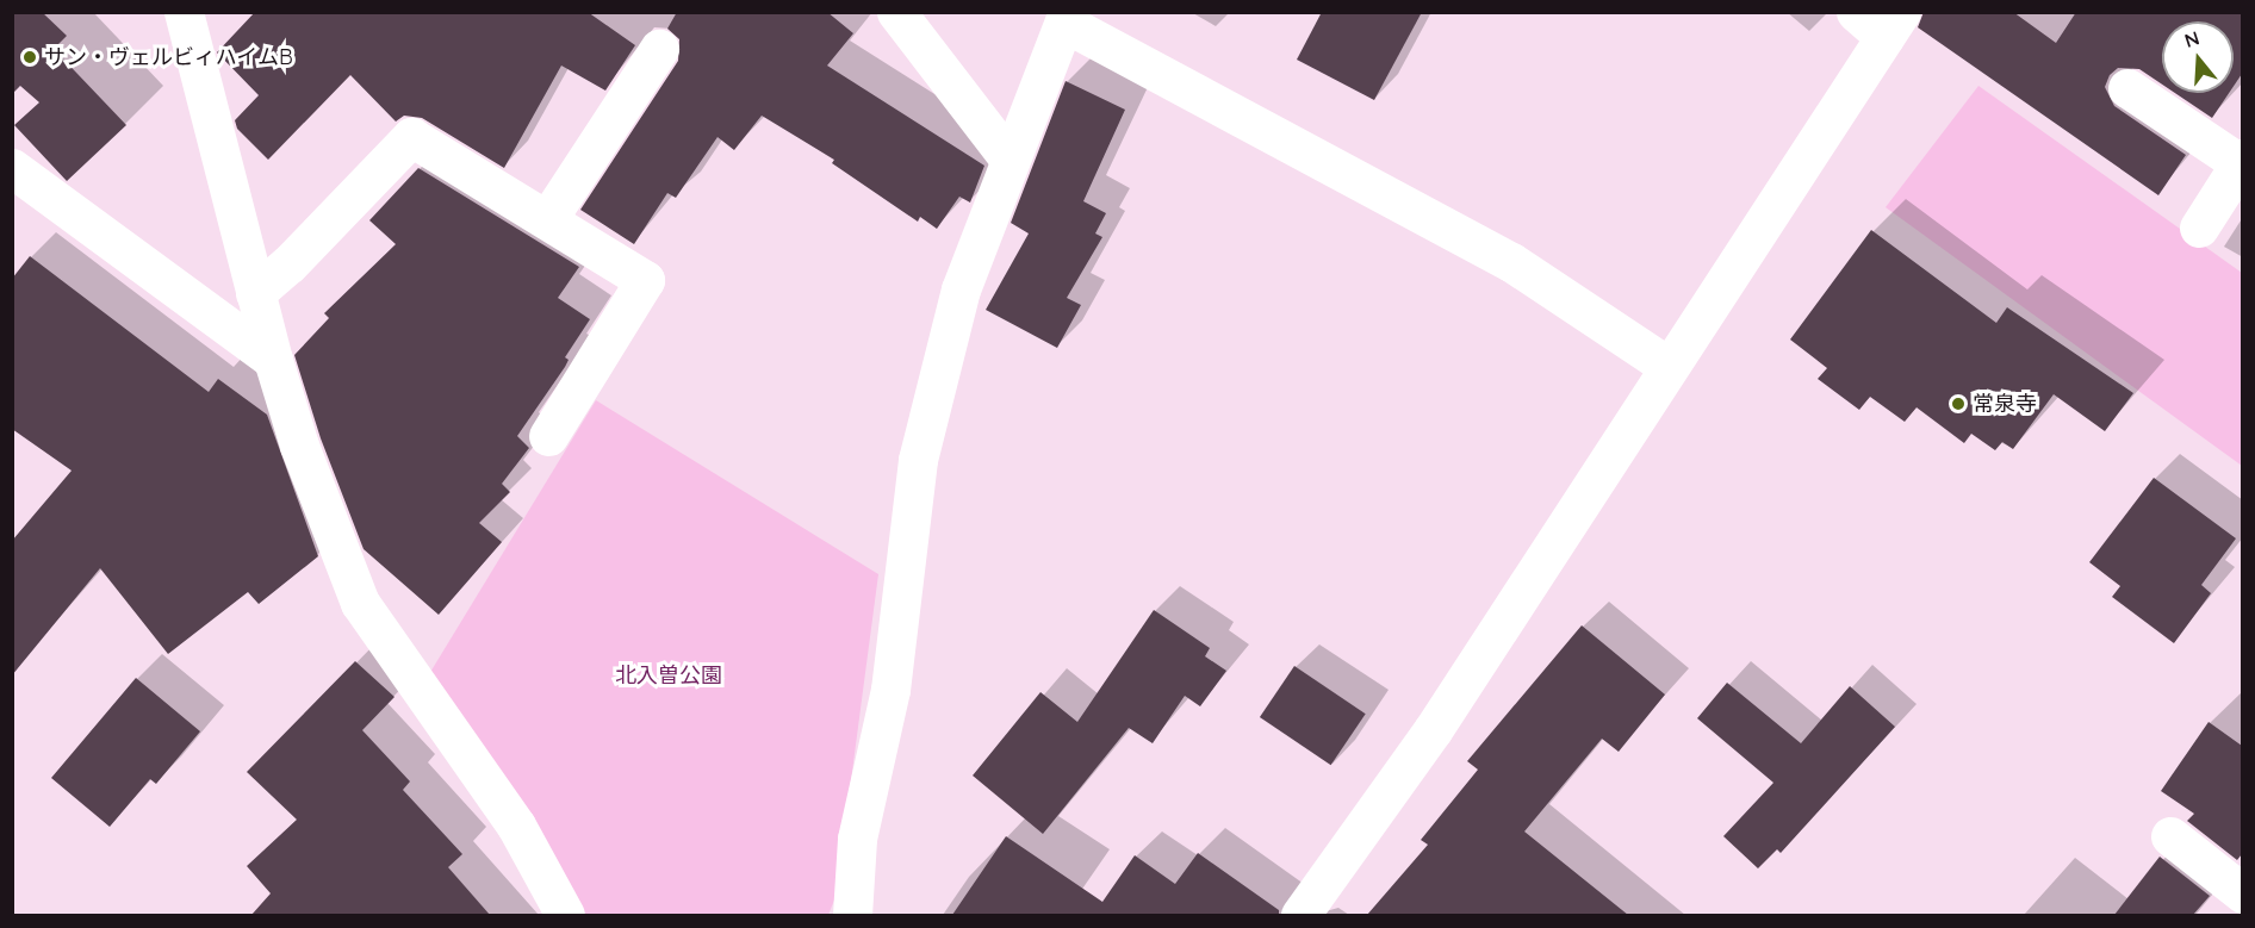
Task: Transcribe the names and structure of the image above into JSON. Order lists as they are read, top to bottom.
{
  "parks": ["北入曽公園"],
  "places": ["サン・ヴェルビィハイムB", "常泉寺"],
  "north": "top"
}
